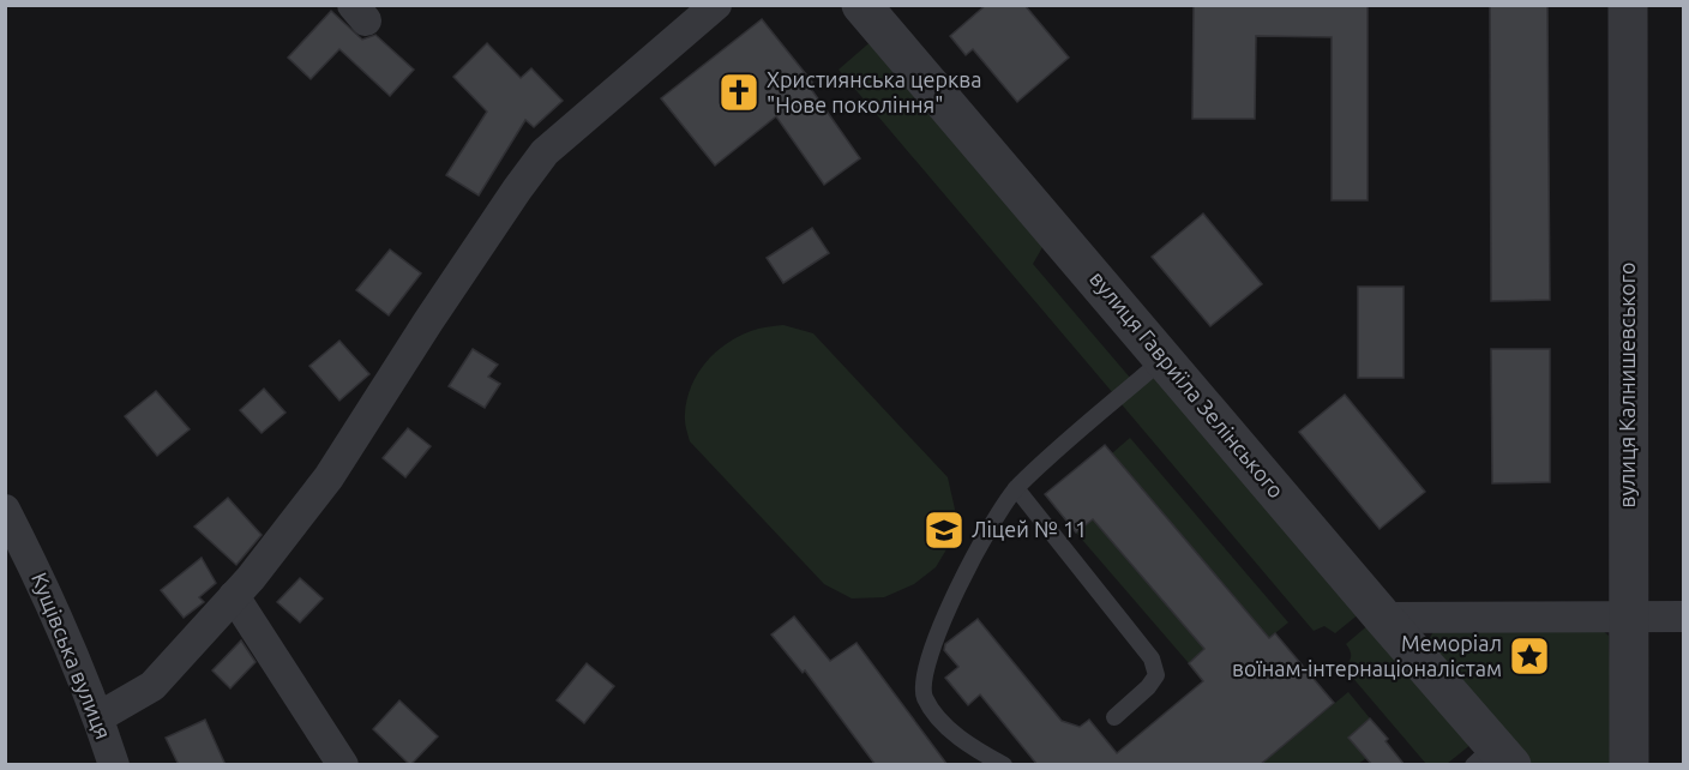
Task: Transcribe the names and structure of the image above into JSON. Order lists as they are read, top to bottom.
{
  "streets": {
    "street": ["вулиця Гавриїла Зелінського", "вулиця Калнишевського", "Кущівська вулиця"]
  },
  "places": {
    "church": ["Християнська церква \"Нове покоління\""],
    "school or university": ["Ліцей № 11"],
    "place": ["Меморіал воїнам-інтернаціоналістам"]
  }
}
